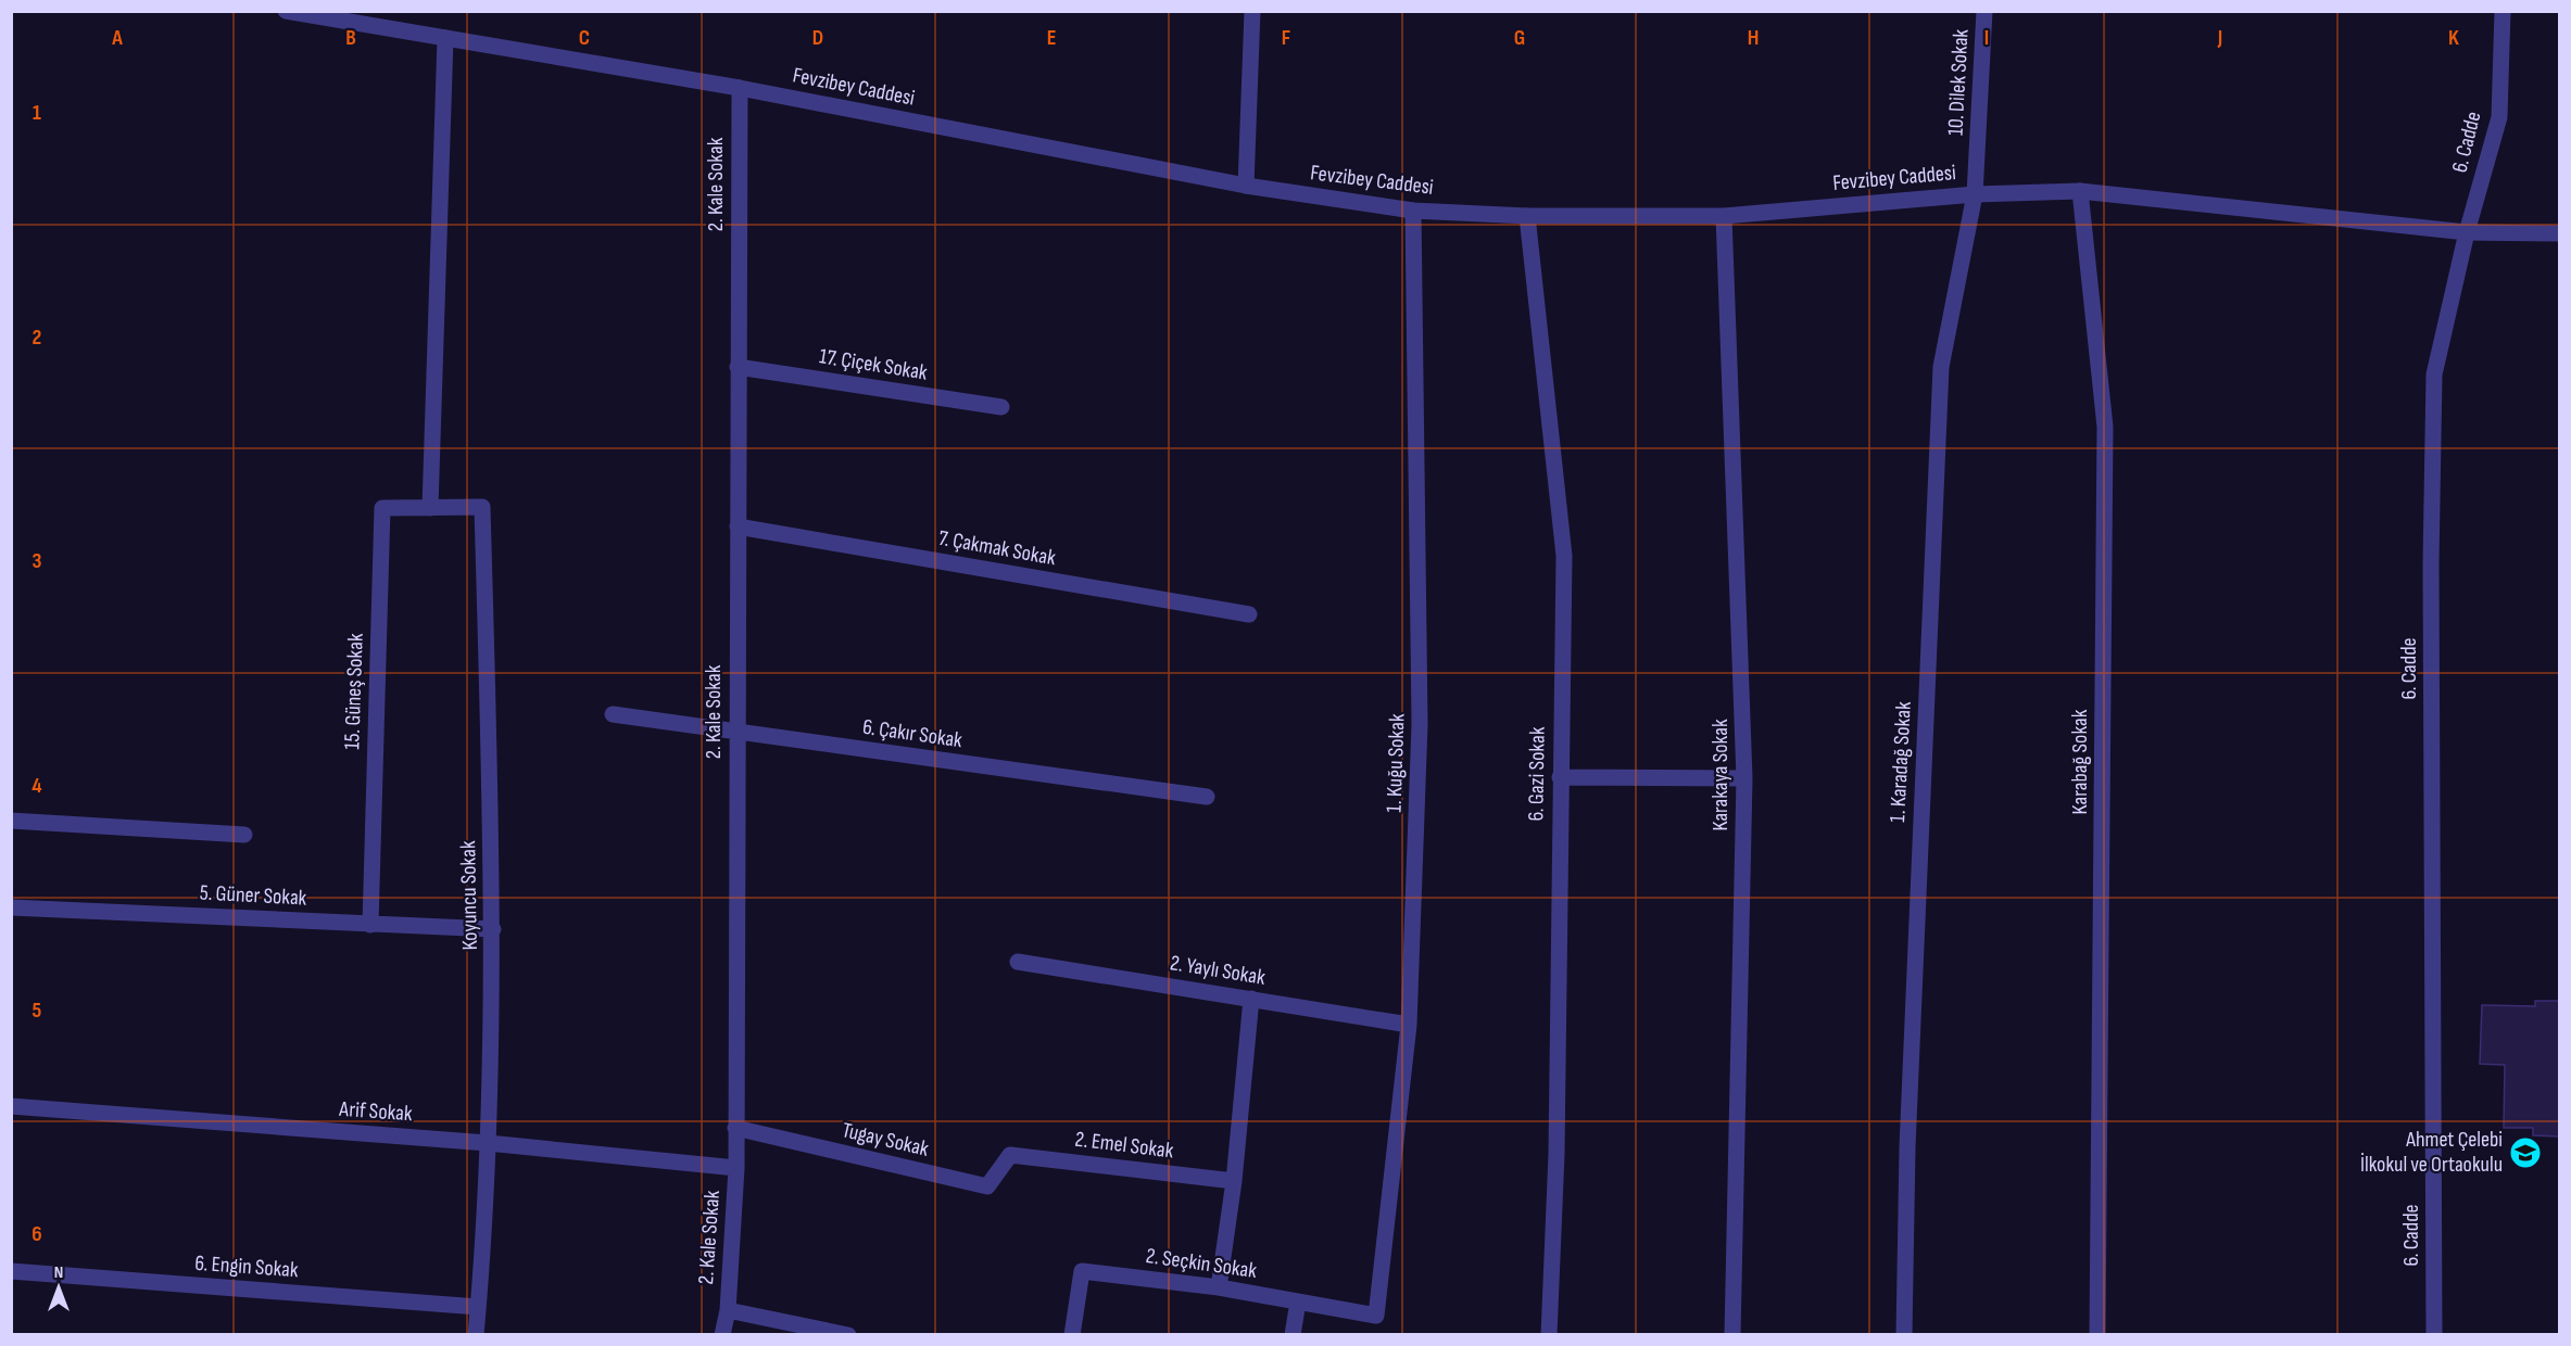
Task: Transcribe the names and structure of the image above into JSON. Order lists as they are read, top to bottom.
{
  "streets": {
    "street": [
      "10. Dilek Sokak",
      "Fevzibey Caddesi",
      "6. Cadde",
      "2. Kale Sokak",
      "17. Çiçek Sokak",
      "7. Çakmak Sokak",
      "15. Güneş Sokak",
      "6. Çakır Sokak",
      "1. Karadağ Sokak",
      "Karabağ Sokak",
      "1. Kuğu Sokak",
      "6. Gazi Sokak",
      "Karakaya Sokak",
      "5. Güner Sokak",
      "Koyuncu Sokak",
      "2. Yaylı Sokak",
      "Arif Sokak",
      "Tugay Sokak",
      "2. Emel Sokak",
      "2. Seçkin Sokak",
      "6. Engin Sokak"
    ]
  },
  "crossings": [
    ["10. Dilek Sokak", "Fevzibey Caddesi"],
    ["10. Dilek Sokak", "1. Karadağ Sokak"],
    ["Fevzibey Caddesi", "6. Cadde"],
    ["Fevzibey Caddesi", "2. Kale Sokak"],
    ["Fevzibey Caddesi", "1. Karadağ Sokak"],
    ["Fevzibey Caddesi", "Karabağ Sokak"],
    ["Fevzibey Caddesi", "1. Kuğu Sokak"],
    ["Fevzibey Caddesi", "6. Gazi Sokak"],
    ["Fevzibey Caddesi", "Karakaya Sokak"],
    ["2. Kale Sokak", "17. Çiçek Sokak"],
    ["2. Kale Sokak", "7. Çakmak Sokak"],
    ["2. Kale Sokak", "6. Çakır Sokak"],
    ["2. Kale Sokak", "Arif Sokak"],
    ["2. Kale Sokak", "Tugay Sokak"],
    ["15. Güneş Sokak", "5. Güner Sokak"],
    ["15. Güneş Sokak", "Koyuncu Sokak"],
    ["1. Kuğu Sokak", "2. Yaylı Sokak"],
    ["1. Kuğu Sokak", "2. Seçkin Sokak"],
    ["5. Güner Sokak", "Koyuncu Sokak"],
    ["Koyuncu Sokak", "Arif Sokak"],
    ["Koyuncu Sokak", "6. Engin Sokak"],
    ["Tugay Sokak", "2. Emel Sokak"]
  ],
  "places": {
    "school or university": ["Ahmet Çelebi İlkokul ve Ortaokulu"]
  },
  "north": "top",
  "grid": {
    "columns": [
      "A",
      "B",
      "C",
      "D",
      "E",
      "F",
      "G",
      "H",
      "I",
      "J",
      "K"
    ],
    "rows": [
      "1",
      "2",
      "3",
      "4",
      "5",
      "6"
    ]
  }
}
